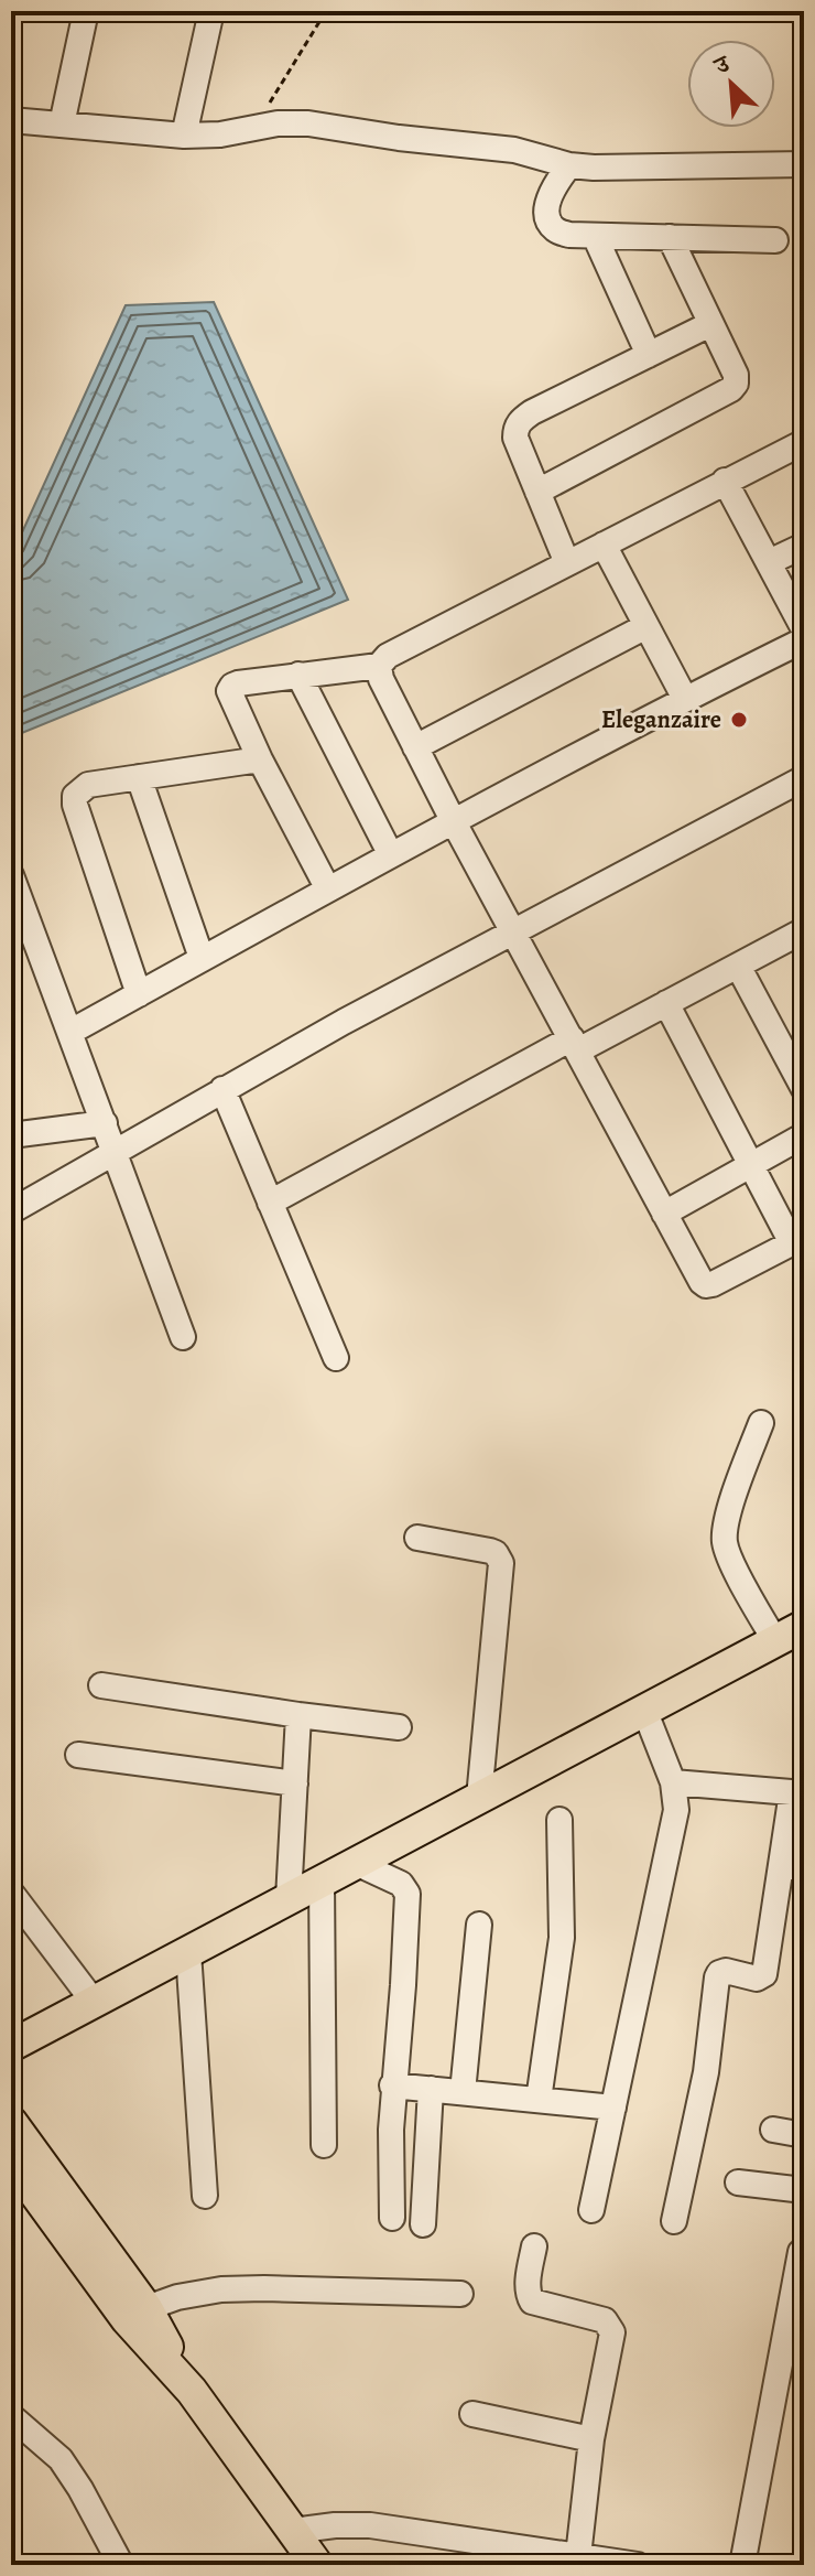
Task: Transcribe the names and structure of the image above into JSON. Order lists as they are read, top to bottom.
{
  "places": ["Eleganzaire"],
  "north": "top left"
}
